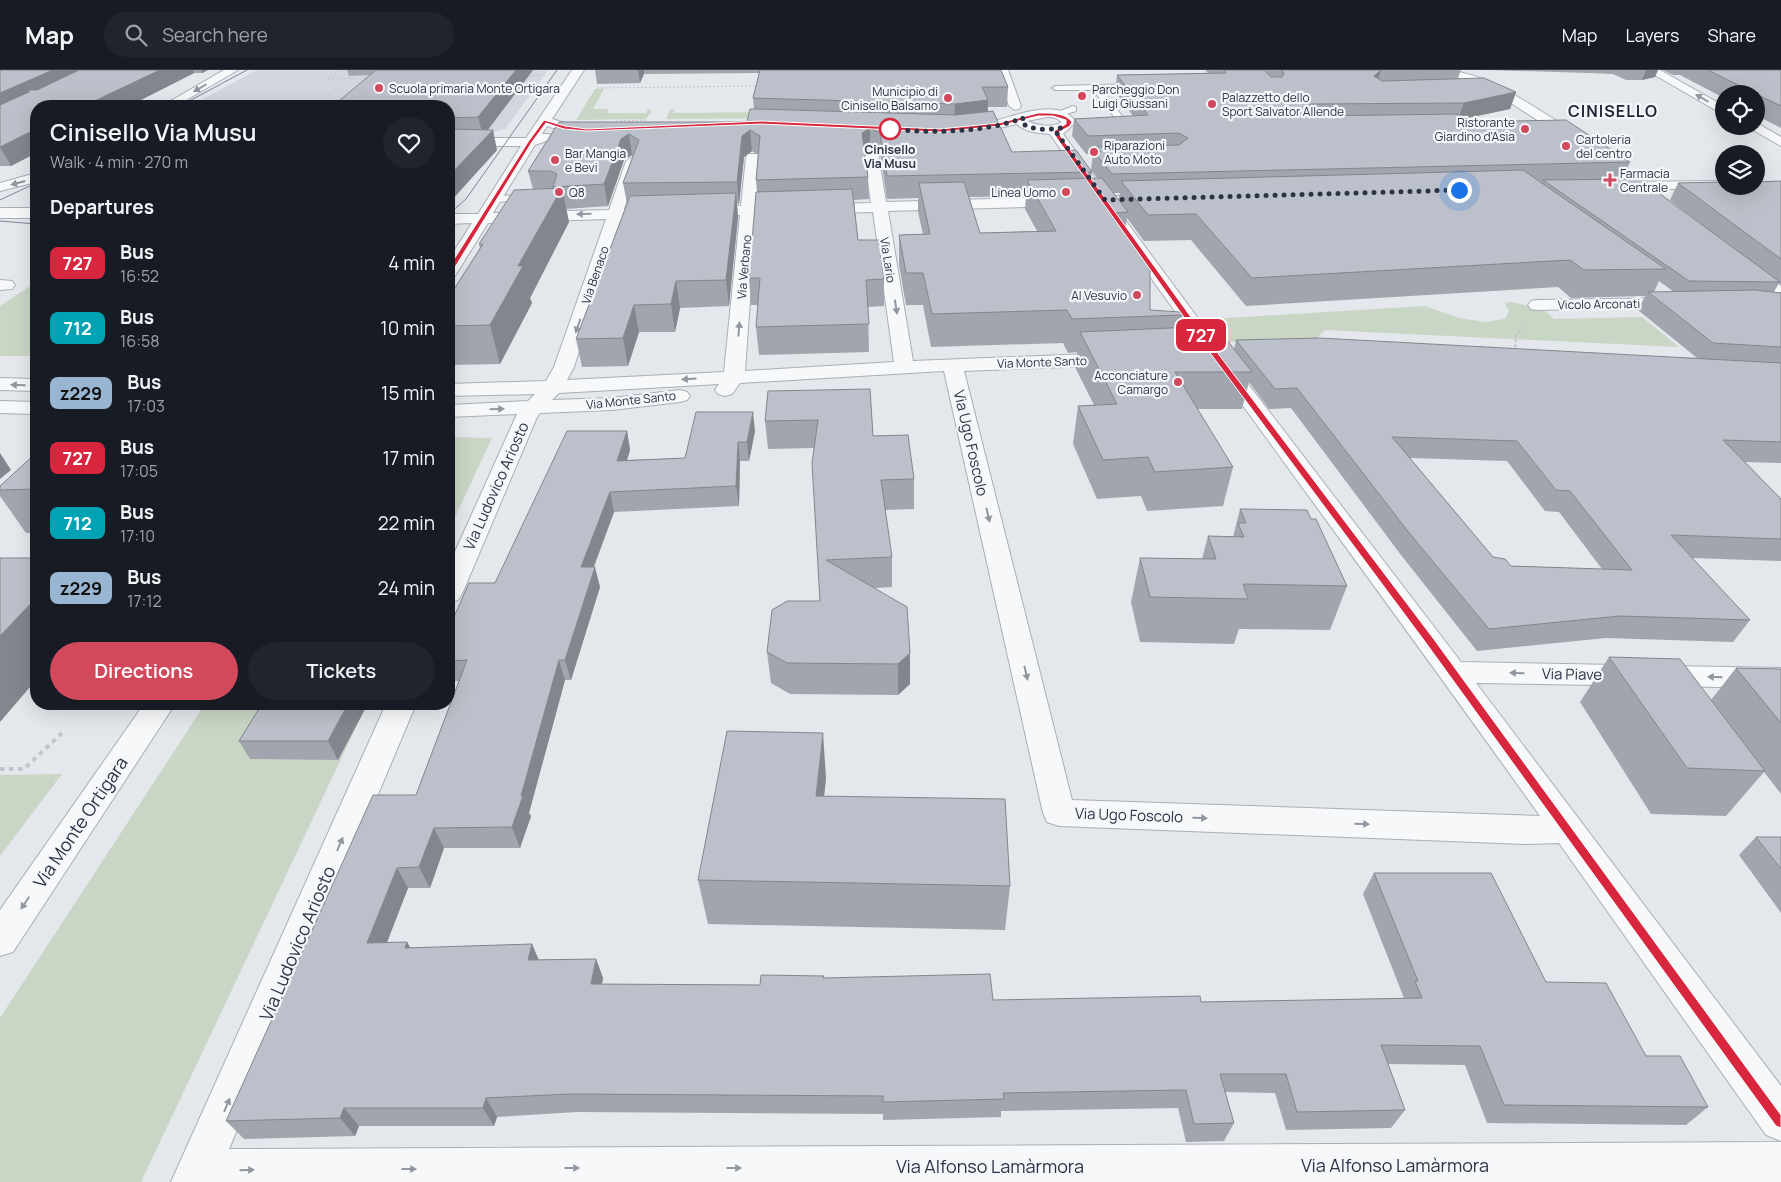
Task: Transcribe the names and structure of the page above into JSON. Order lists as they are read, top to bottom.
{
  "streets": {
    "street": [
      "Via Lario",
      "Via Verbano",
      "Via Benaco",
      "Vicolo Arconati",
      "Via Monte Santo",
      "Via Ugo Foscolo",
      "Via Ludovico Ariosto",
      "Via Piave",
      "Via Monte Ortigara",
      "Via Alfonso Lamàrmora"
    ]
  },
  "crossings": [
    ["Via Lario", "Via Monte Santo"],
    ["Via Verbano", "Via Monte Santo"],
    ["Via Benaco", "Via Monte Santo"],
    ["Via Benaco", "Via Ludovico Ariosto"],
    ["Via Monte Santo", "Via Ugo Foscolo"],
    ["Via Monte Santo", "Via Ludovico Ariosto"],
    ["Via Ludovico Ariosto", "Via Alfonso Lamàrmora"]
  ],
  "one_way": [
    "Via Lario",
    "Via Verbano",
    "Via Ludovico Ariosto",
    "Via Piave",
    "Via Monte Ortigara",
    "Via Alfonso Lamàrmora"
  ],
  "districts": ["CINISELLO"],
  "places": {
    "other": [
      "Scuola primaria Monte Ortigara",
      "Parcheggio Don Luigi Giussani",
      "Municipio di Cinisello Balsamo",
      "Palazzetto dello Sport Salvator Allende",
      "Cinisello Via Musu",
      "Ristorante Giardino d'Asia",
      "Cartoleria del centro",
      "Riparazioni Auto Moto",
      "Bar Mangia e Bevi",
      "Q8",
      "Linea Uomo",
      "Al Vesuvio",
      "Acconciature Camargo"
    ],
    "health": ["Farmacia Centrale"]
  },
  "lines": ["bus line 727"],
  "page": {
    "header": "Map",
    "search": "Search here",
    "nav": ["Map", "Layers", "Share"],
    "on_map": "727",
    "heading": [
      ["Cinisello Via Musu", "Walk · 4 min · 270 m"],
      "Departures"
    ],
    "list": [
      {
        "mark": "727",
        "name": "Bus",
        "note": "16:52",
        "value": "4 min"
      },
      {
        "mark": "712",
        "name": "Bus",
        "note": "16:58",
        "value": "10 min"
      },
      {
        "mark": "z229",
        "name": "Bus",
        "note": "17:03",
        "value": "15 min"
      },
      {
        "mark": "727",
        "name": "Bus",
        "note": "17:05",
        "value": "17 min"
      },
      {
        "mark": "712",
        "name": "Bus",
        "note": "17:10",
        "value": "22 min"
      },
      {
        "mark": "z229",
        "name": "Bus",
        "note": "17:12",
        "value": "24 min"
      }
    ],
    "buttons": ["Directions", "Tickets"]
  }
}
